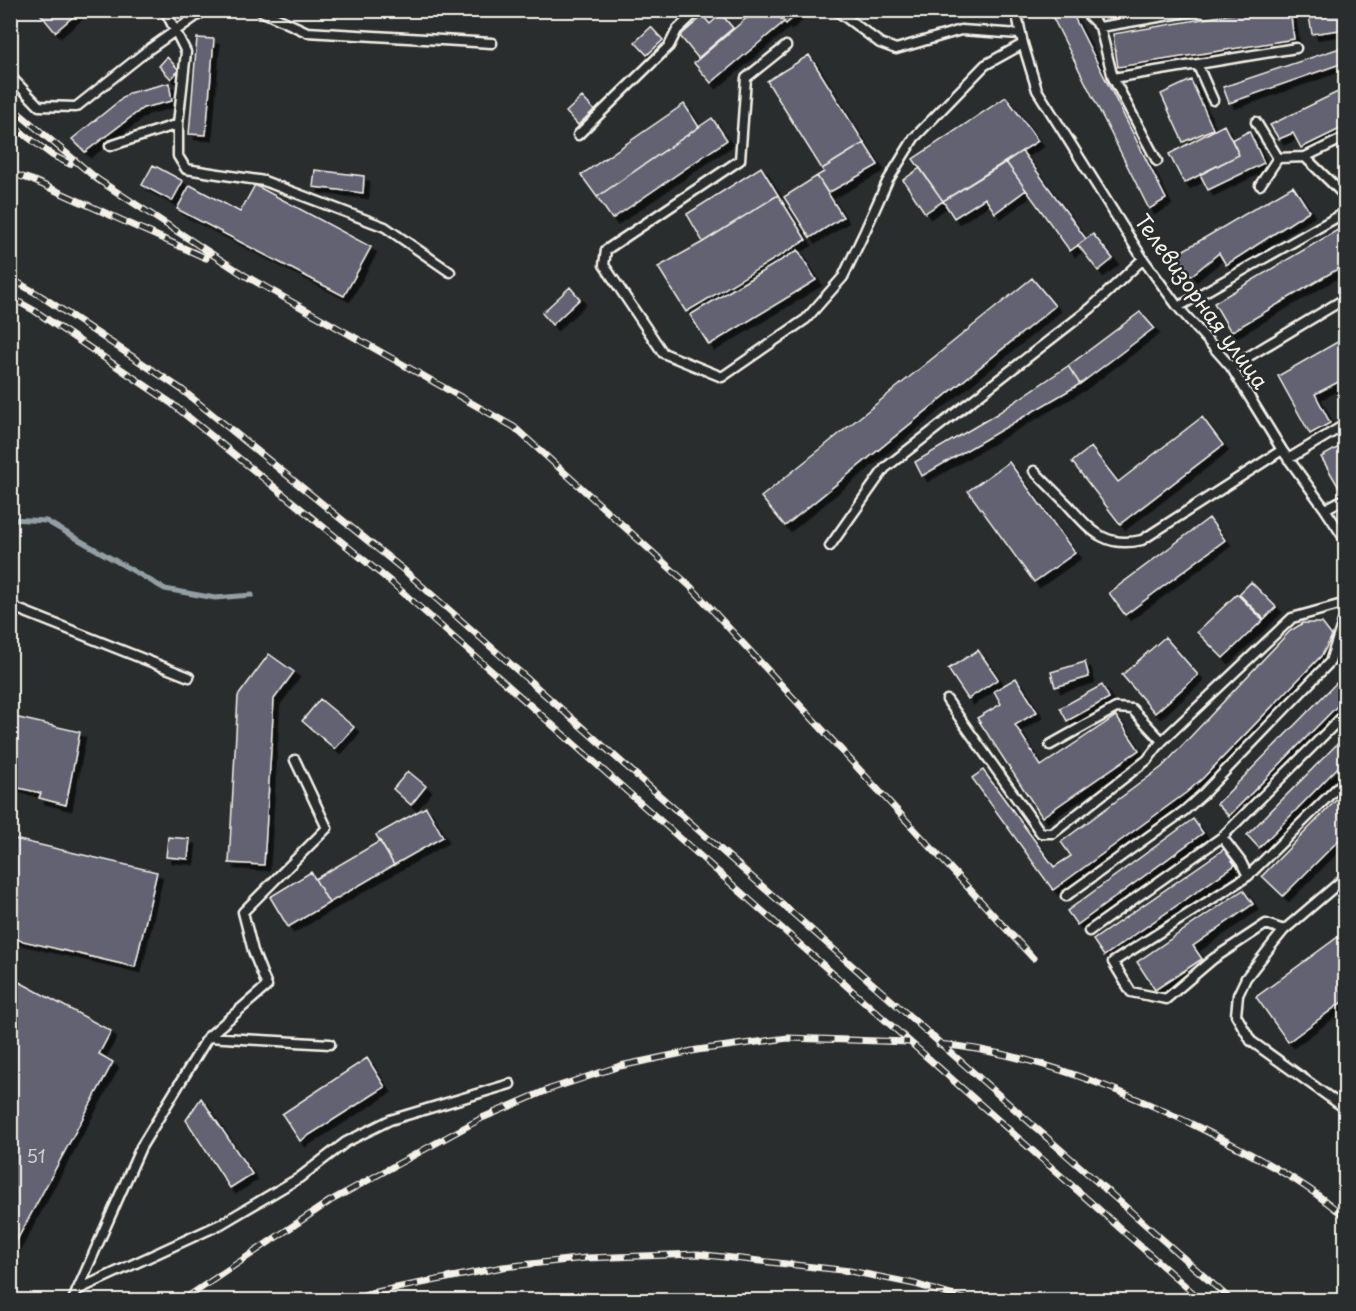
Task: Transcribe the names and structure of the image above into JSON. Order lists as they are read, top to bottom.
{
  "streets": {
    "lane": ["Телевизорная улица"]
  },
  "house_numbers": ["51"]
}
